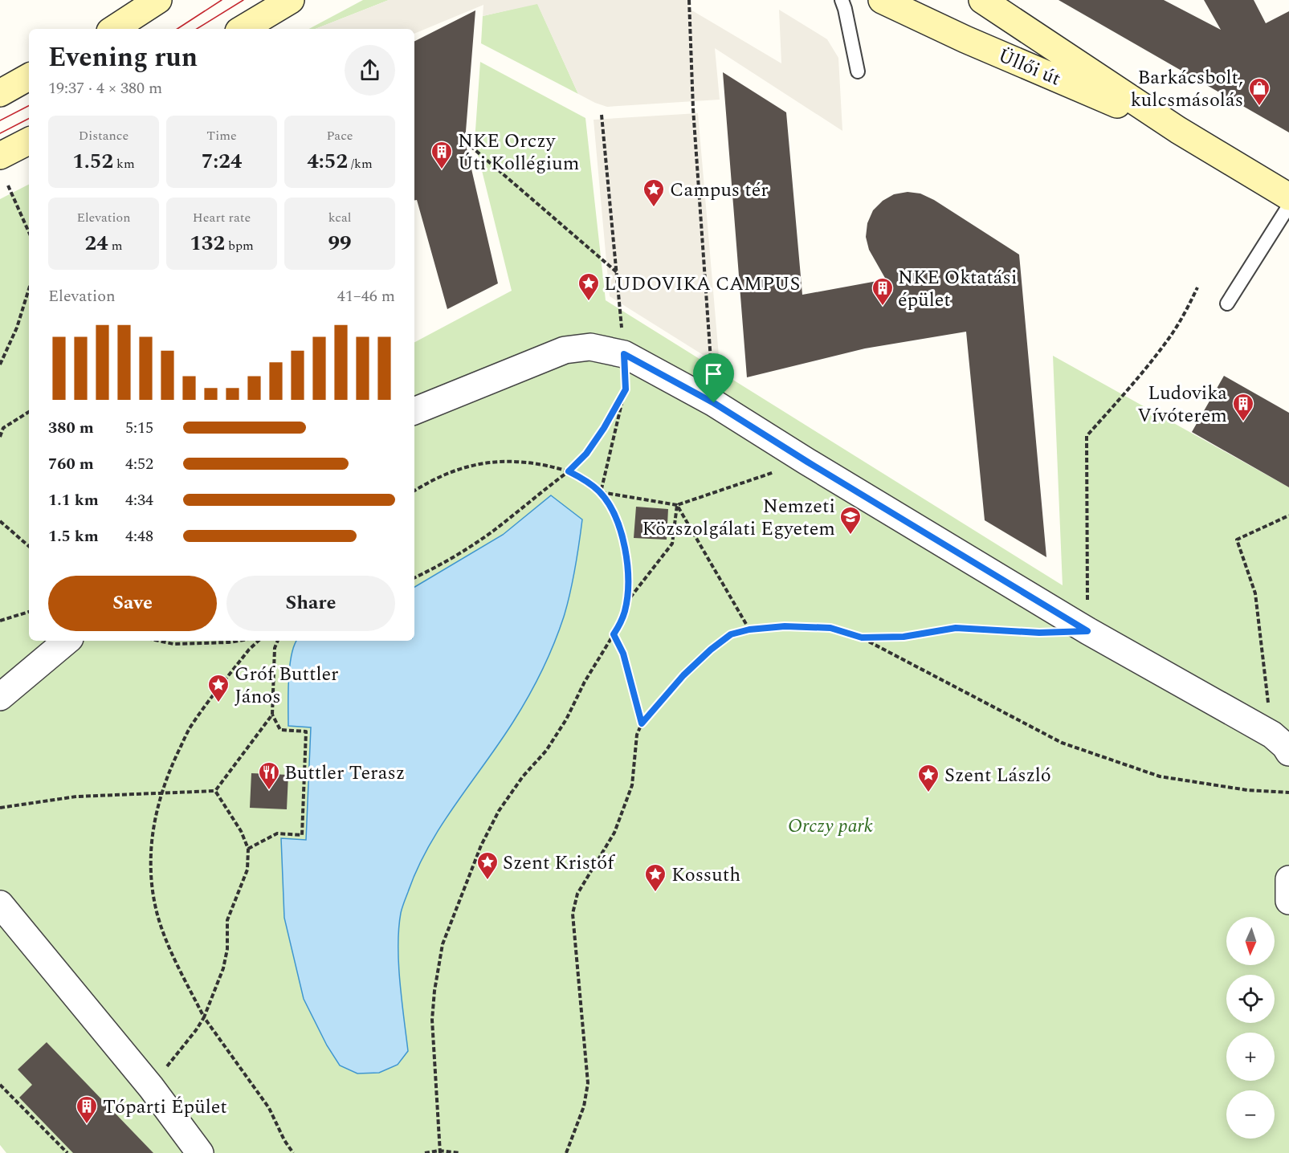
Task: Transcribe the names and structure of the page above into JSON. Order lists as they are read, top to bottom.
{
  "streets": {
    "main road": ["Üllői út"]
  },
  "parks": ["Orczy park"],
  "places": {
    "shop": ["Barkácsbolt, kulcsmásolás"],
    "building": [
      "NKE Orczy Úti Kollégium",
      "NKE Oktatási épület",
      "Ludovika Vívóterem",
      "Tóparti Épület"
    ],
    "place": [
      "Campus tér",
      "LUDOVIKA CAMPUS",
      "Gróf Buttler János",
      "Szent László",
      "Szent Kristóf",
      "Kossuth"
    ],
    "school or university": ["Nemzeti Közszolgálati Egyetem"],
    "restaurant": ["Buttler Terasz"]
  },
  "north": "bottom",
  "page": {
    "heading": ["Evening run", "19:37 · 4 × 380 m"],
    "stats": [
      ["Distance", "1.52 km"],
      ["Time", "7:24"],
      ["Pace", "4:52 /km"],
      ["Elevation", "24 m"],
      ["Heart rate", "132 bpm"],
      ["kcal", "99"]
    ],
    "chart": ["Elevation", "41–46 m"],
    "list": [
      {
        "name": "380 m",
        "note": "5:15"
      },
      {
        "name": "760 m",
        "note": "4:52"
      },
      {
        "name": "1.1 km",
        "note": "4:34"
      },
      {
        "name": "1.5 km",
        "note": "4:48"
      }
    ],
    "buttons": ["Save", "Share"],
    "map_buttons": ["+", "−"]
  }
}
